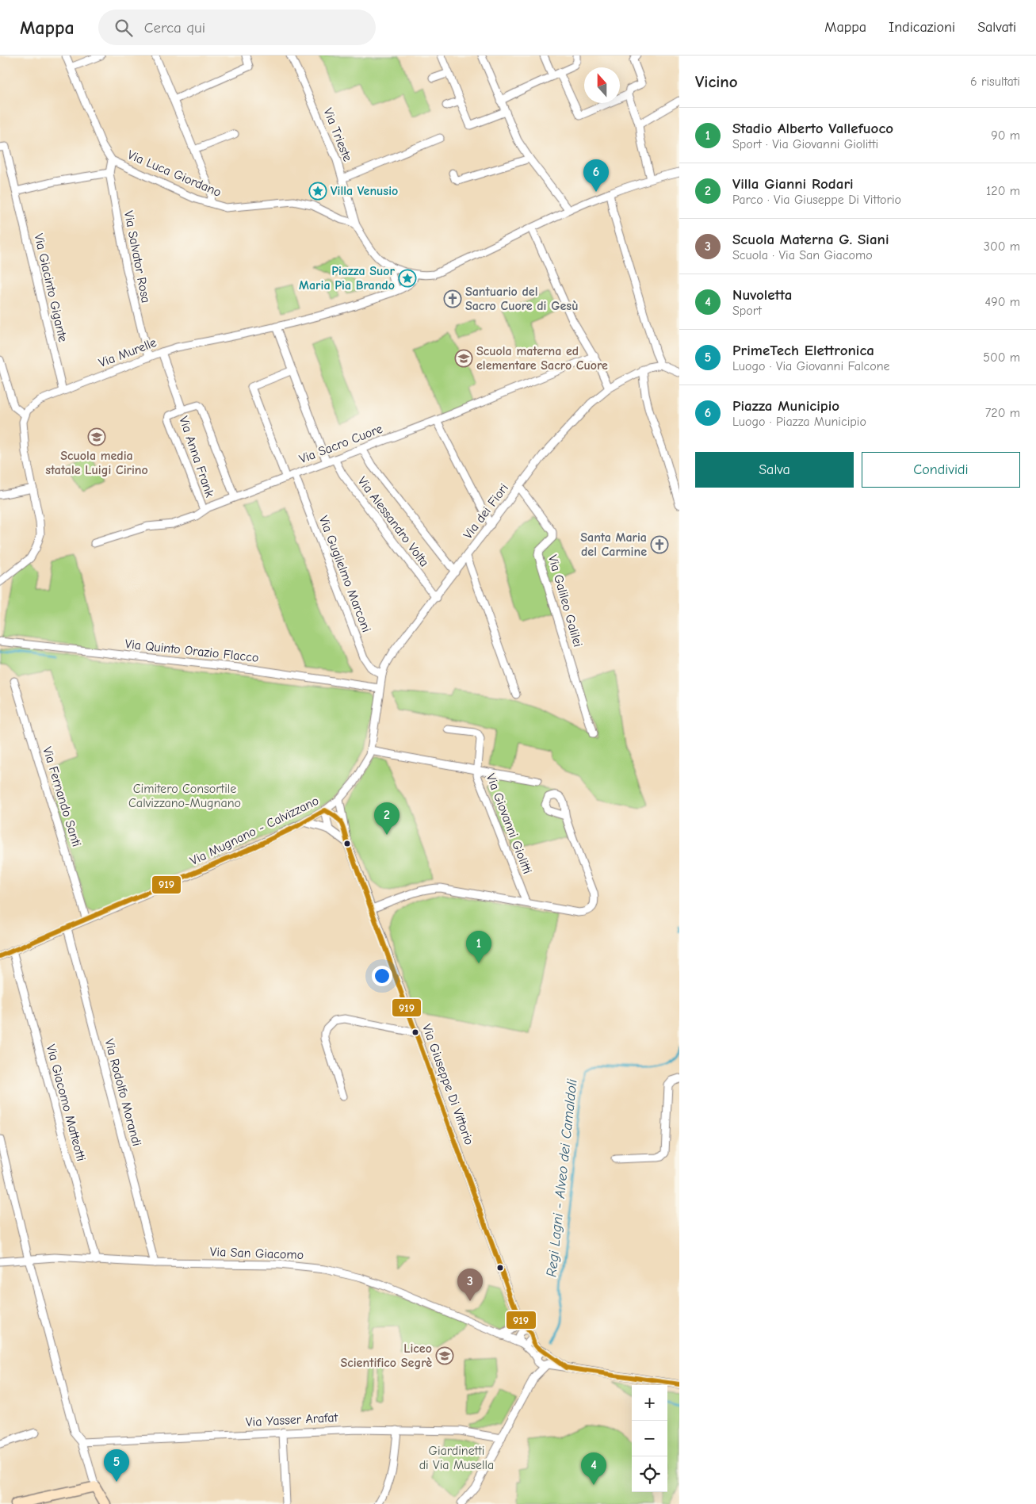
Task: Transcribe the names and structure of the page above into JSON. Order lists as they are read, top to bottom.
{
  "streets": {
    "street": [
      "Via Trieste",
      "Via Luca Giordano",
      "Via Salvator Rosa",
      "Via Giacinto Gigante",
      "Via Murelle",
      "Via Sacro Cuore",
      "Via Anna Frank",
      "Via dei Fiori",
      "Via Alessandro Volta",
      "Via Guglielmo Marconi",
      "Via Galileo Galilei",
      "Via Quinto Orazio Flacco",
      "Via Fernando Santi",
      "Via Giovanni Giolitti",
      "Via Mugnano - Calvizzano",
      "Via Giuseppe Di Vittorio",
      "Via Rodolfo Morandi",
      "Via Giacomo Matteotti",
      "Via San Giacomo",
      "Via Yasser Arafat"
    ]
  },
  "crossings": [
    ["Via Trieste", "Via Luca Giordano"],
    ["Via Luca Giordano", "Via Salvator Rosa"],
    ["Via Salvator Rosa", "Via Murelle"],
    ["Via Giacinto Gigante", "Via Murelle"],
    ["Via Murelle", "Via Anna Frank"],
    ["Via Sacro Cuore", "Via Anna Frank"],
    ["Via Sacro Cuore", "Via Alessandro Volta"],
    ["Via Sacro Cuore", "Via Guglielmo Marconi"],
    ["Via dei Fiori", "Via Alessandro Volta"],
    ["Via dei Fiori", "Via Guglielmo Marconi"],
    ["Via dei Fiori", "Via Galileo Galilei"],
    ["Via dei Fiori", "Via Quinto Orazio Flacco"],
    ["Via dei Fiori", "Via Mugnano - Calvizzano"],
    ["Via Quinto Orazio Flacco", "Via Mugnano - Calvizzano"],
    ["Via Fernando Santi", "Via Mugnano - Calvizzano"],
    ["Via Mugnano - Calvizzano", "Via Giuseppe Di Vittorio"],
    ["Via Mugnano - Calvizzano", "Via Rodolfo Morandi"],
    ["Via Mugnano - Calvizzano", "Via Giacomo Matteotti"],
    ["Via Giuseppe Di Vittorio", "Via San Giacomo"],
    ["Via Rodolfo Morandi", "Via San Giacomo"],
    ["Via Giacomo Matteotti", "Via San Giacomo"]
  ],
  "water": ["Regi Lagni - Alveo dei Camaldoli"],
  "parks": ["Cimitero Consortile Calvizzano-Mugnano", "Giardinetti di Via Musella"],
  "places": {
    "place": ["Villa Venusio", "Piazza Suor Maria Pia Brando"],
    "church": ["Santuario del Sacro Cuore di Gesù", "Santa Maria del Carmine"],
    "school or university": ["Scuola materna ed elementare Sacro Cuore", "Scuola media statale Luigi Cirino", "Liceo Scientifico Segrè"]
  },
  "lines": ["transit line 919"],
  "north": "top",
  "page": {
    "header": "Mappa",
    "search": "Cerca qui",
    "nav": ["Mappa", "Indicazioni", "Salvati"],
    "heading": ["Vicino", "6 risultati"],
    "list": [
      {
        "mark": "1",
        "name": "Stadio Alberto Vallefuoco",
        "note": "Sport · Via Giovanni Giolitti",
        "value": "90 m"
      },
      {
        "mark": "2",
        "name": "Villa Gianni Rodari",
        "note": "Parco · Via Giuseppe Di Vittorio",
        "value": "120 m"
      },
      {
        "mark": "3",
        "name": "Scuola Materna G. Siani",
        "note": "Scuola · Via San Giacomo",
        "value": "300 m"
      },
      {
        "mark": "4",
        "name": "Nuvoletta",
        "note": "Sport",
        "value": "490 m"
      },
      {
        "mark": "5",
        "name": "PrimeTech Elettronica",
        "note": "Luogo · Via Giovanni Falcone",
        "value": "500 m"
      },
      {
        "mark": "6",
        "name": "Piazza Municipio",
        "note": "Luogo · Piazza Municipio",
        "value": "720 m"
      }
    ],
    "pins": [
      "6",
      "2",
      "1",
      "3",
      "5",
      "4"
    ],
    "buttons": ["Salva", "Condividi"],
    "map_buttons": ["+", "−"]
  }
}
